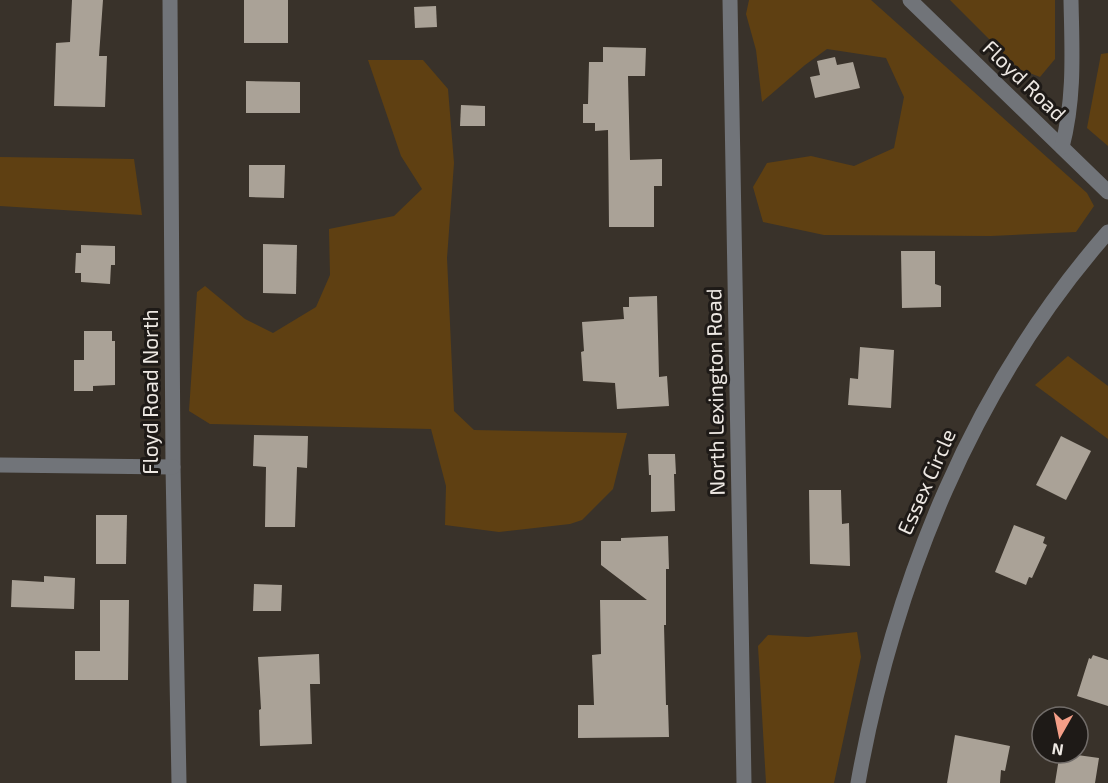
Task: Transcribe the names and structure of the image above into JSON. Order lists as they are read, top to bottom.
{
  "streets": {
    "street": [
      "Floyd Road",
      "Floyd Road North",
      "North Lexington Road",
      "Essex Circle"
    ]
  },
  "north": "bottom"
}
